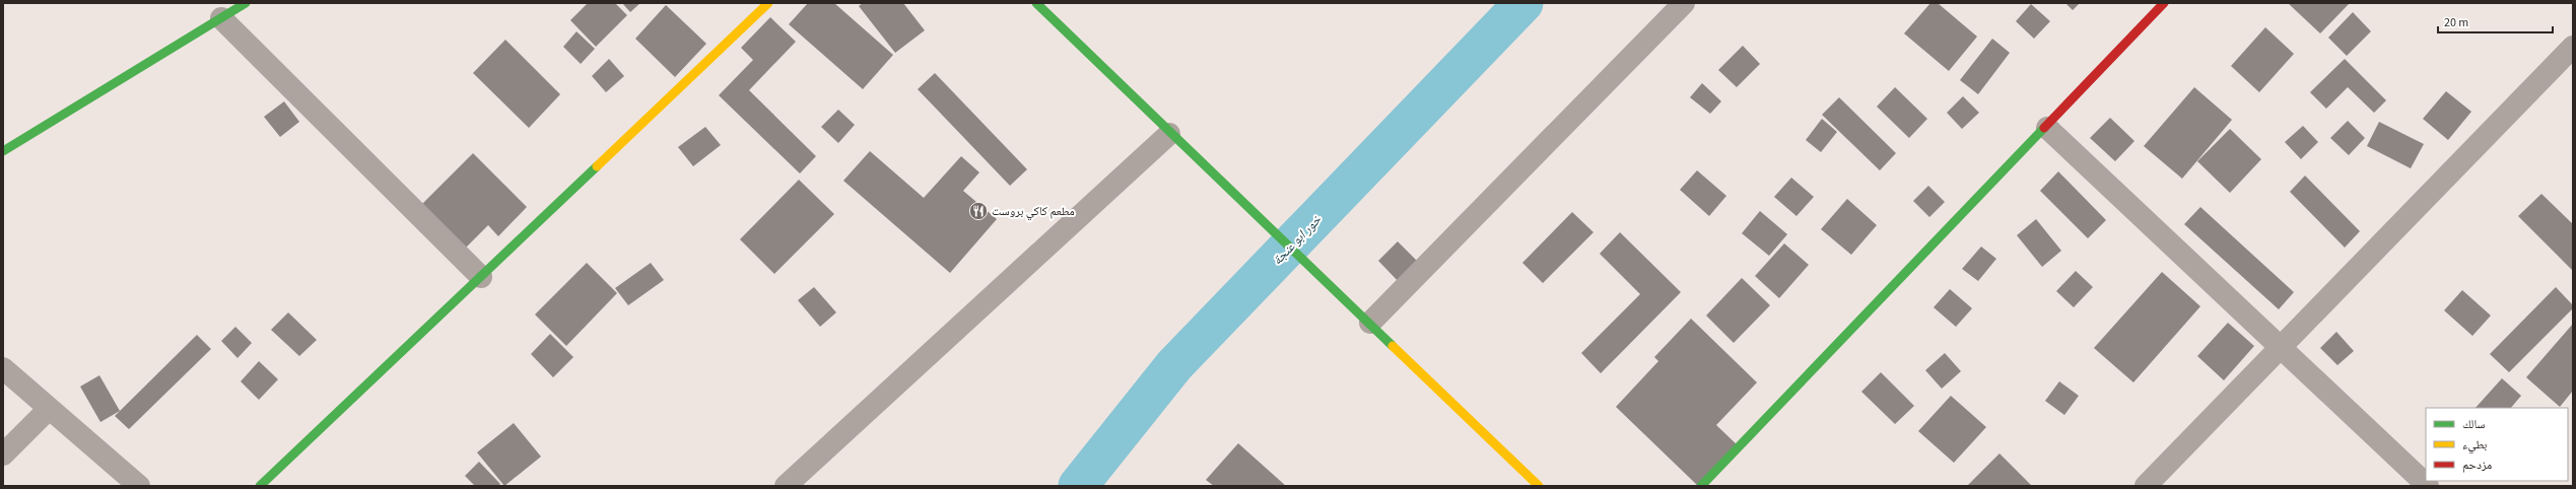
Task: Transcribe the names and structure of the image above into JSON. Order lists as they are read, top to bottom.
{
  "water": ["خور ابو عنجة"],
  "places": {
    "restaurant": ["مطعم كاكي بروست"]
  },
  "legend": ["سالك", "بطيء", "مزدحم"],
  "scale_bar": "20 m"
}
